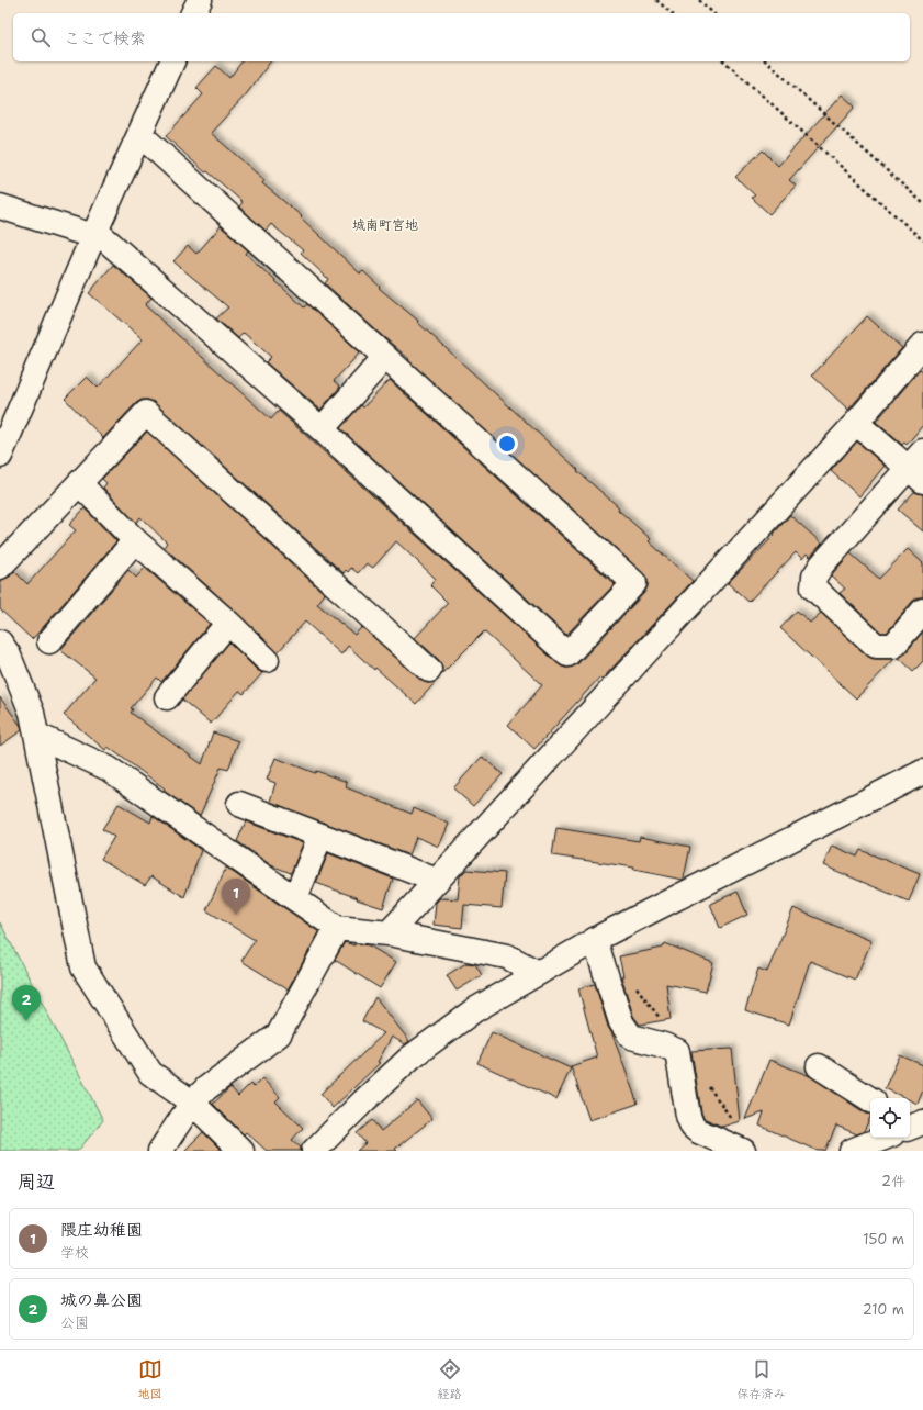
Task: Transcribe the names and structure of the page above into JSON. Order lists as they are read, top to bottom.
{
  "districts": ["城南町宮地"],
  "page": {
    "search": "ここで検索",
    "pins": ["1", "2"],
    "heading": ["周辺", "2件"],
    "list": [
      {
        "mark": "1",
        "name": "隈庄幼稚園",
        "note": "学校",
        "value": "150 m"
      },
      {
        "mark": "2",
        "name": "城の鼻公園",
        "note": "公園",
        "value": "210 m"
      }
    ],
    "nav": ["地図", "経路", "保存済み"]
  }
}
